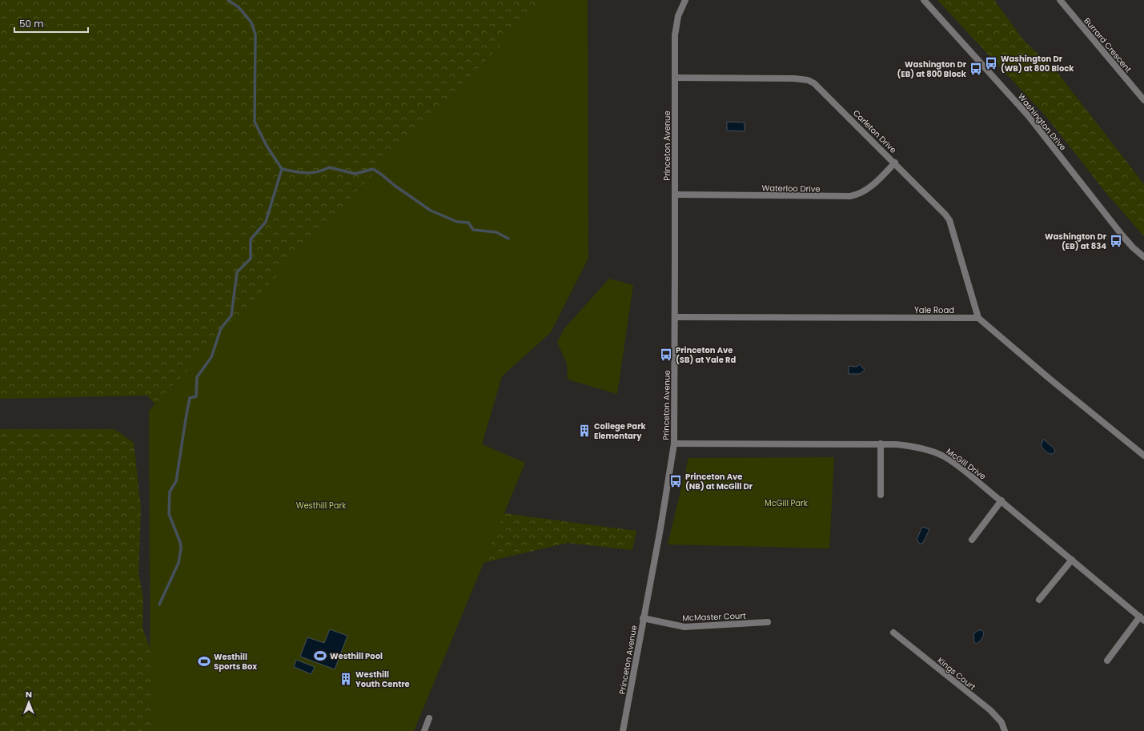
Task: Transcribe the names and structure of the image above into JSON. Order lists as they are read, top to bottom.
{
  "streets": {
    "street": [
      "Burrard Crescent",
      "Washington Drive",
      "Carleton Drive",
      "Princeton Avenue",
      "Waterloo Drive",
      "Yale Road",
      "McGill Drive",
      "McMaster Court",
      "Kings Court"
    ]
  },
  "crossings": [
    ["Carleton Drive", "Princeton Avenue"],
    ["Carleton Drive", "Waterloo Drive"],
    ["Carleton Drive", "Yale Road"],
    ["Princeton Avenue", "Waterloo Drive"],
    ["Princeton Avenue", "Yale Road"],
    ["Princeton Avenue", "McGill Drive"],
    ["Princeton Avenue", "McMaster Court"]
  ],
  "parks": ["McGill Park", "Westhill Park"],
  "places": {
    "bus stop": [
      "Washington Dr (WB) at 800 Block",
      "Washington Dr (EB) at 800 Block",
      "Washington Dr (EB) at 834",
      "Princeton Ave (SB) at Yale Rd",
      "Princeton Ave (NB) at McGill Dr"
    ],
    "building": ["College Park Elementary", "Westhill Youth Centre"],
    "sports": ["Westhill Pool", "Westhill Sports Box"]
  },
  "scale_bar": "50 m",
  "north": "top"
}
